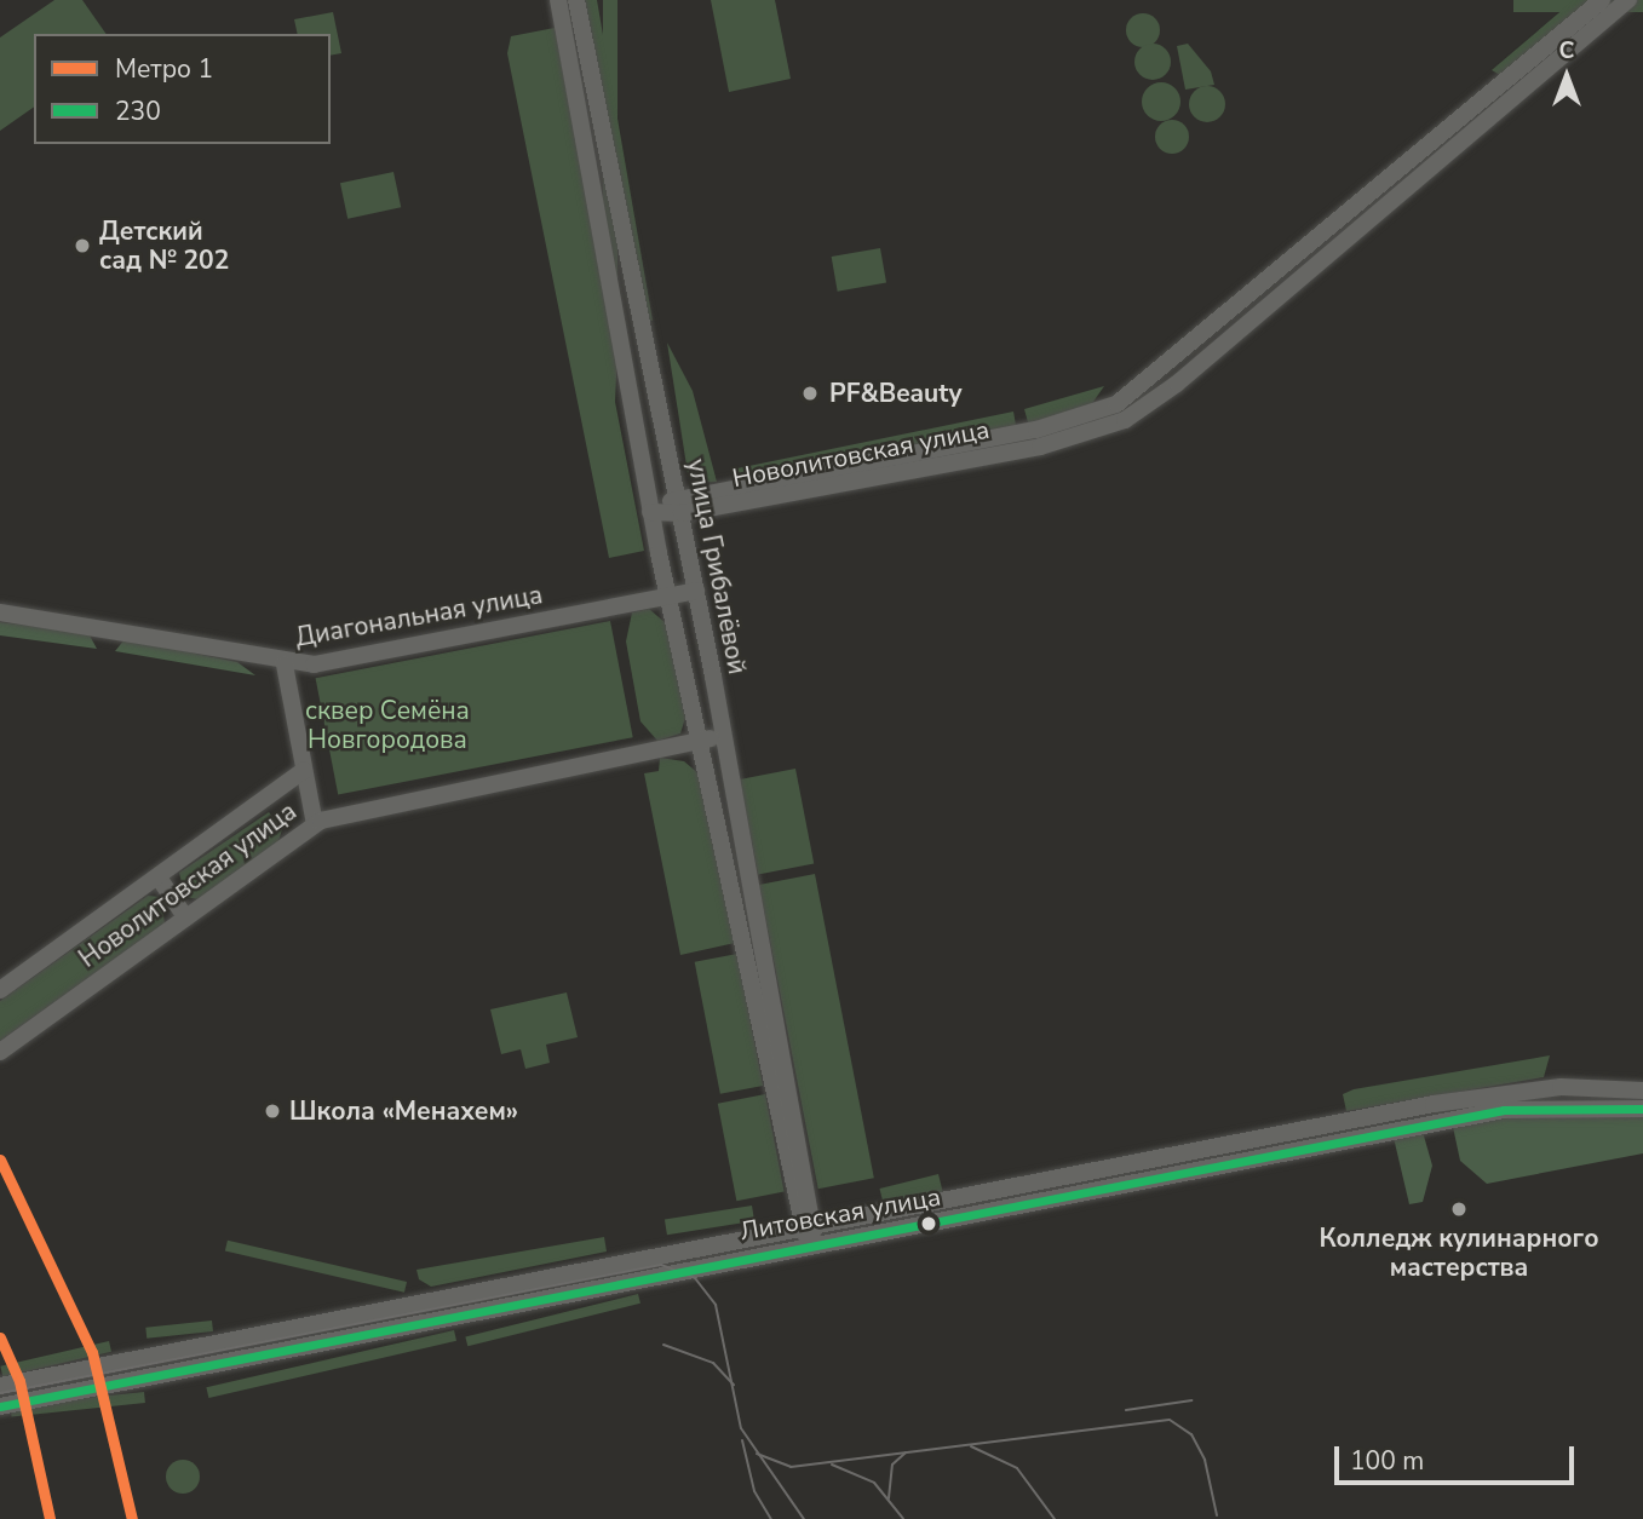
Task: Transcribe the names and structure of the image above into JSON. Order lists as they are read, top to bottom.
{
  "streets": {
    "street": [
      "Новолитовская улица",
      "улица Грибалёвой",
      "Диагональная улица",
      "Литовская улица"
    ]
  },
  "crossings": [
    ["Новолитовская улица", "улица Грибалёвой"],
    ["улица Грибалёвой", "Диагональная улица"],
    ["улица Грибалёвой", "Литовская улица"]
  ],
  "parks": ["сквер Семёна Новгородова"],
  "places": [
    "Детский сад № 202",
    "PF&Beauty",
    "Школа «Менахем»",
    "Колледж кулинарного мастерства"
  ],
  "lines": ["transit line 230", "metro line 1"],
  "legend": ["Метро 1", "230"],
  "scale_bar": "100 m",
  "north": "top"
}
